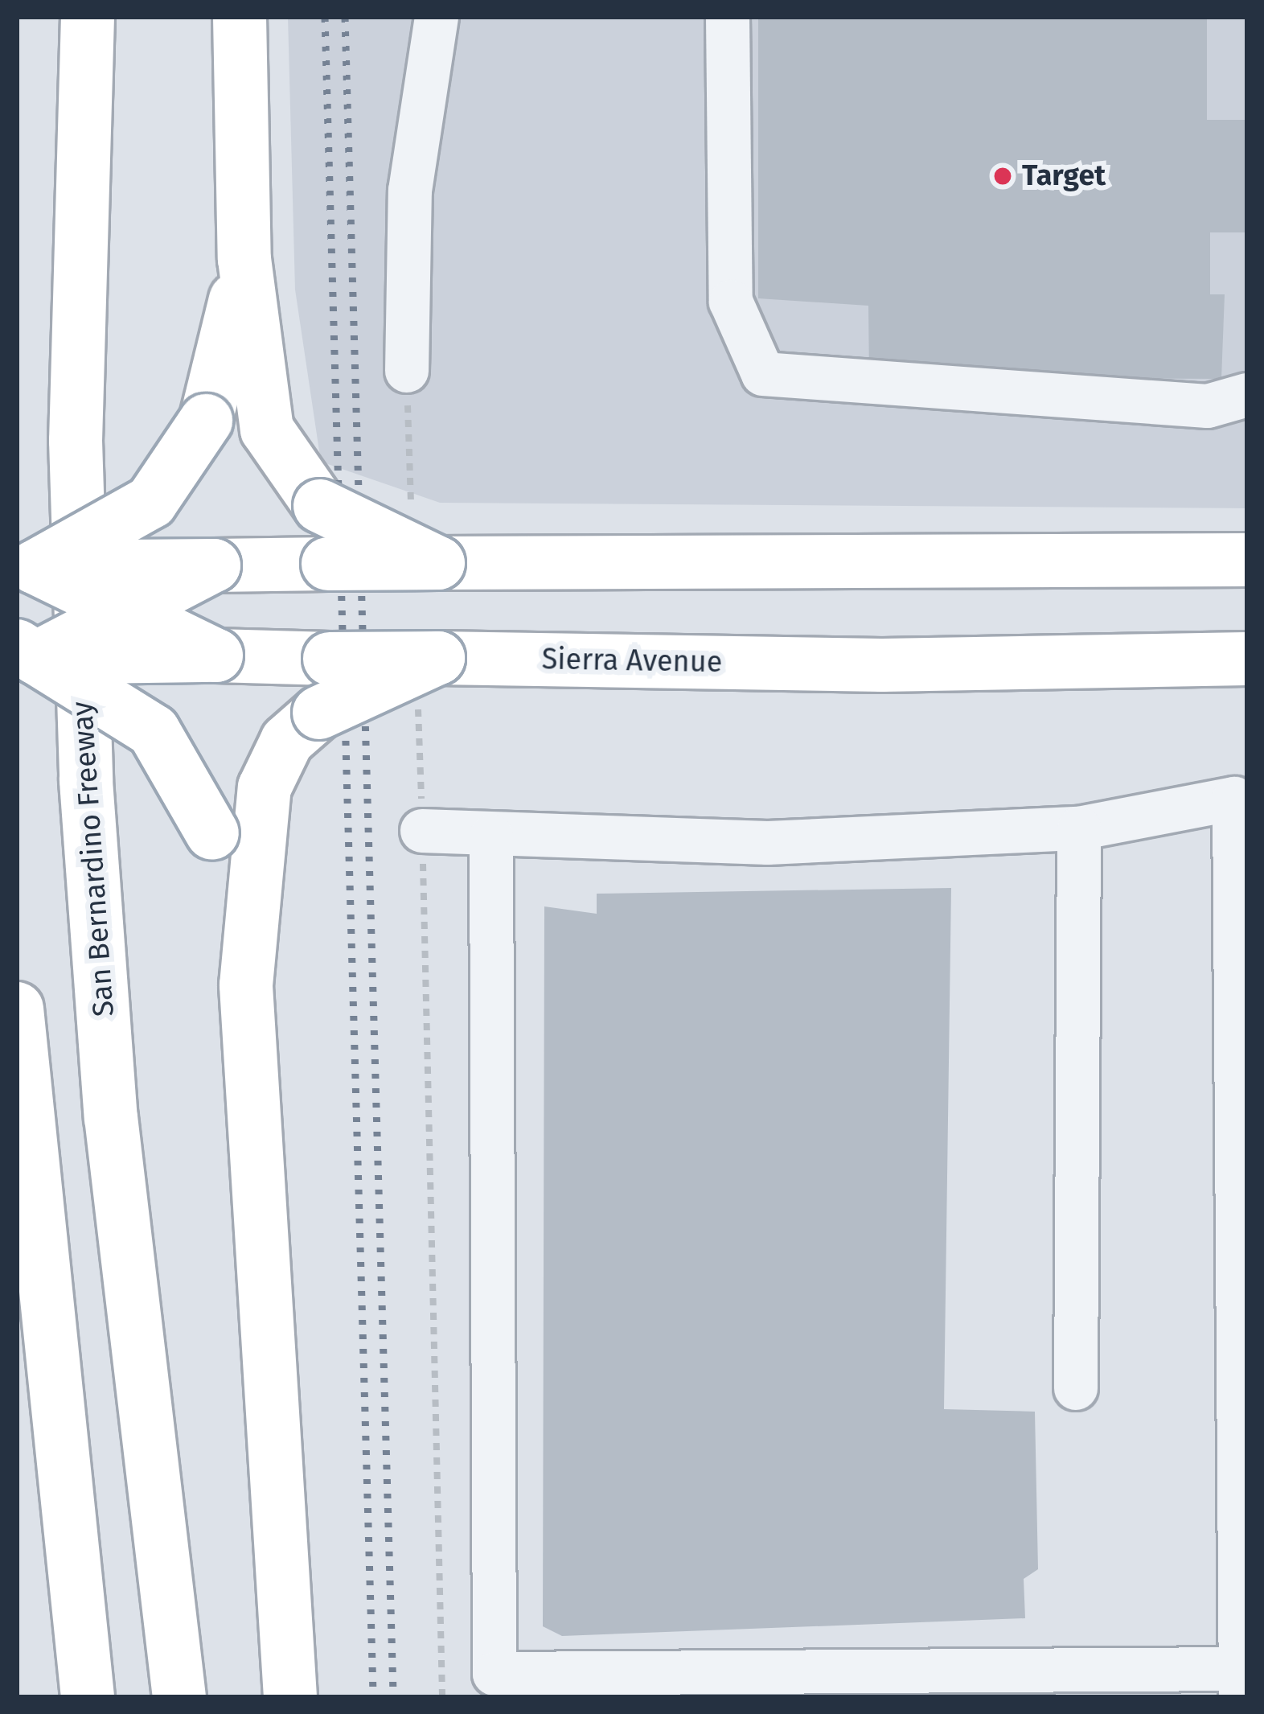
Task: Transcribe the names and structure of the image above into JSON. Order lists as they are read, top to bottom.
{
  "streets": {
    "main road": ["Sierra Avenue", "San Bernardino Freeway"]
  },
  "places": ["Target"]
}
